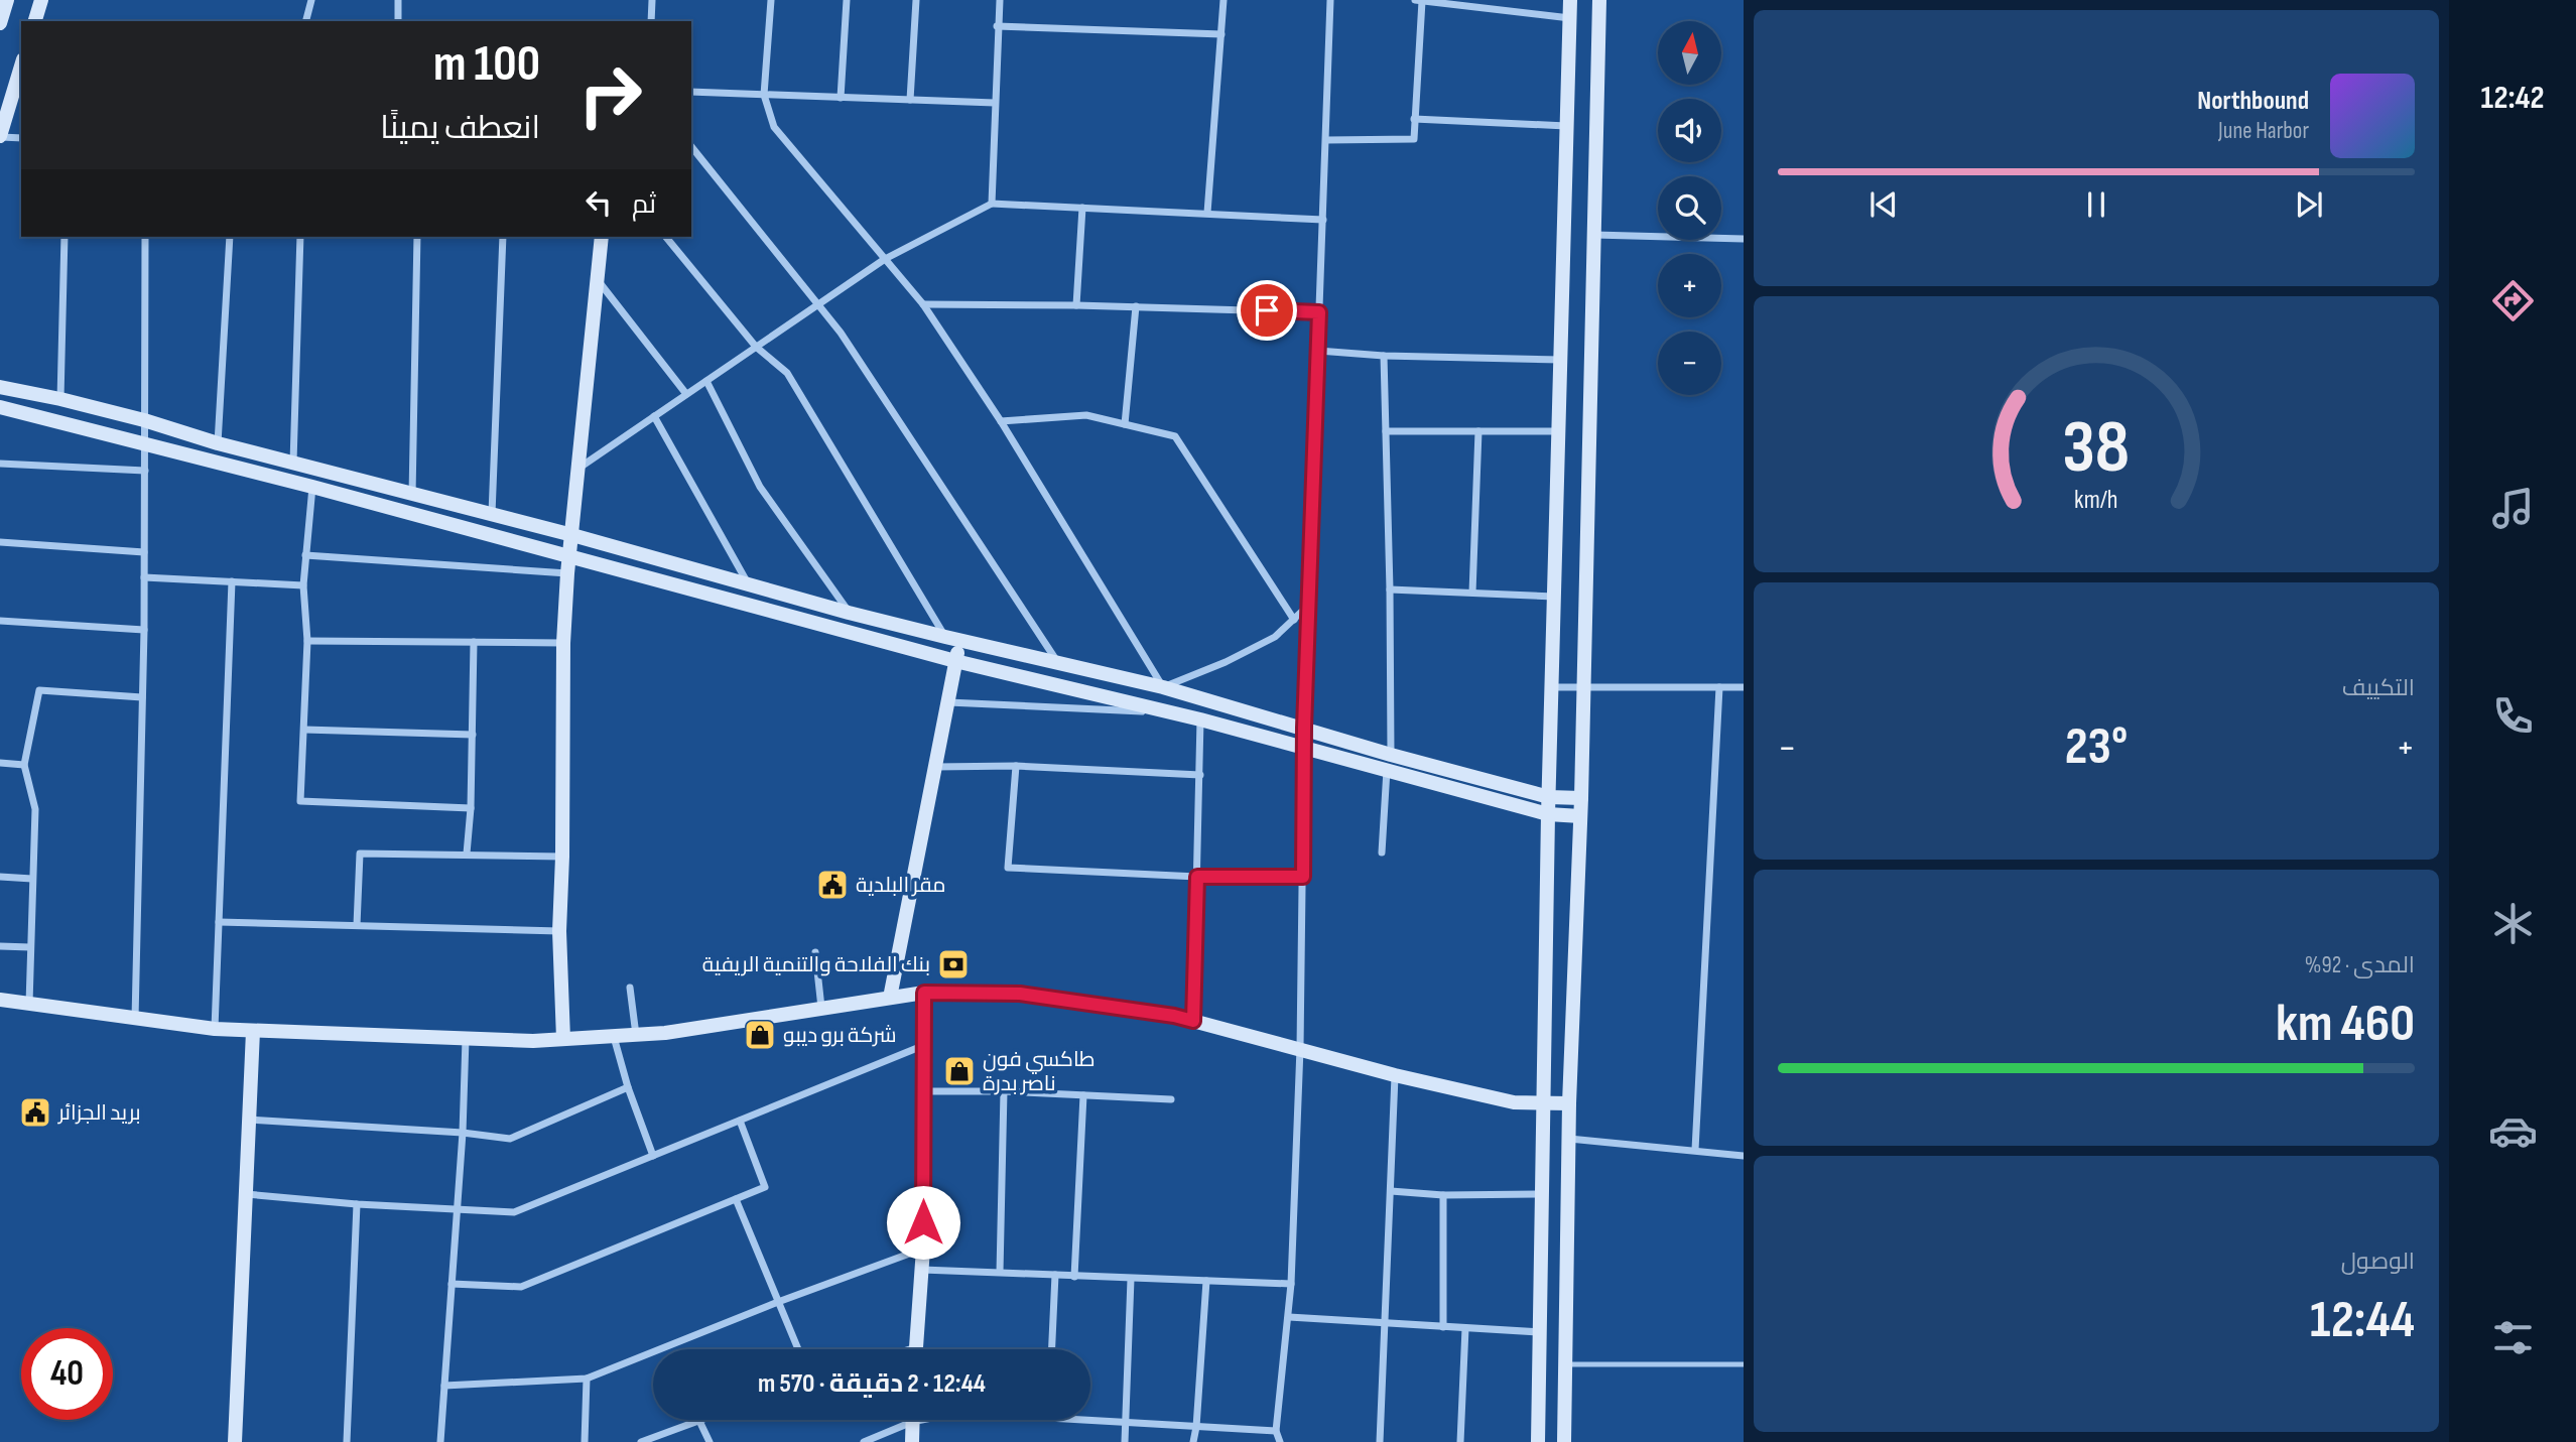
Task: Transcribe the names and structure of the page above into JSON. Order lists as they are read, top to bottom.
{
  "places": {
    "public building": ["مقر البلدية", "بريد الجزائر"],
    "bank": ["بنك الفلاحة والتنمية الريفية"],
    "shop": ["شركة برو ديبو", "طاكسي فون ناصر بدرة"]
  },
  "north": "top",
  "page": {
    "tabs": "12:42",
    "map_buttons": ["+", "−"],
    "turn": ["100 m", "انعطف يمينًا"],
    "song": ["Northbound", "June Harbor"],
    "then": "ثم",
    "tile": [
      "التكييف",
      ["المدى · 92%", "460 km"],
      ["الوصول", "12:44"]
    ],
    "heat": ["−", "23°", "+"],
    "limit": "40",
    "trip": "12:44 · 2 دقيقة · 570 m",
    "gauge": ["38", "km/h"]
  }
}
